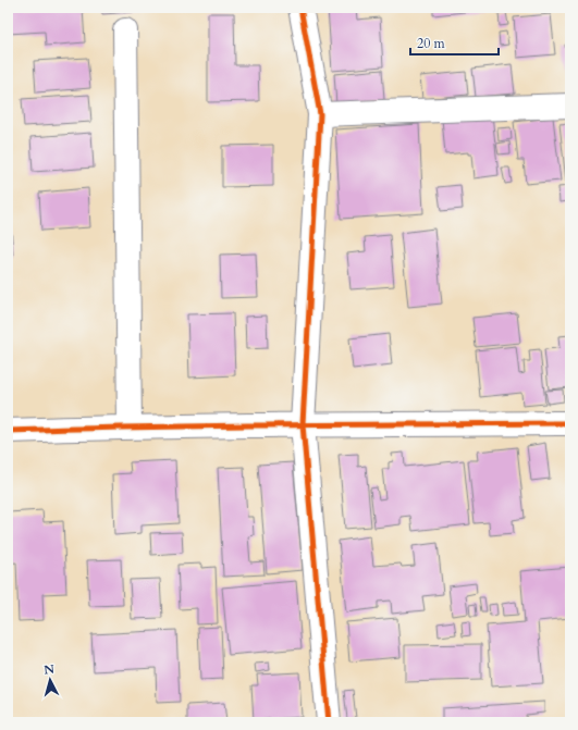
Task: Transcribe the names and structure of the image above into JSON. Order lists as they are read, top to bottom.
{
  "scale_bar": "20 m",
  "north": "top"
}
